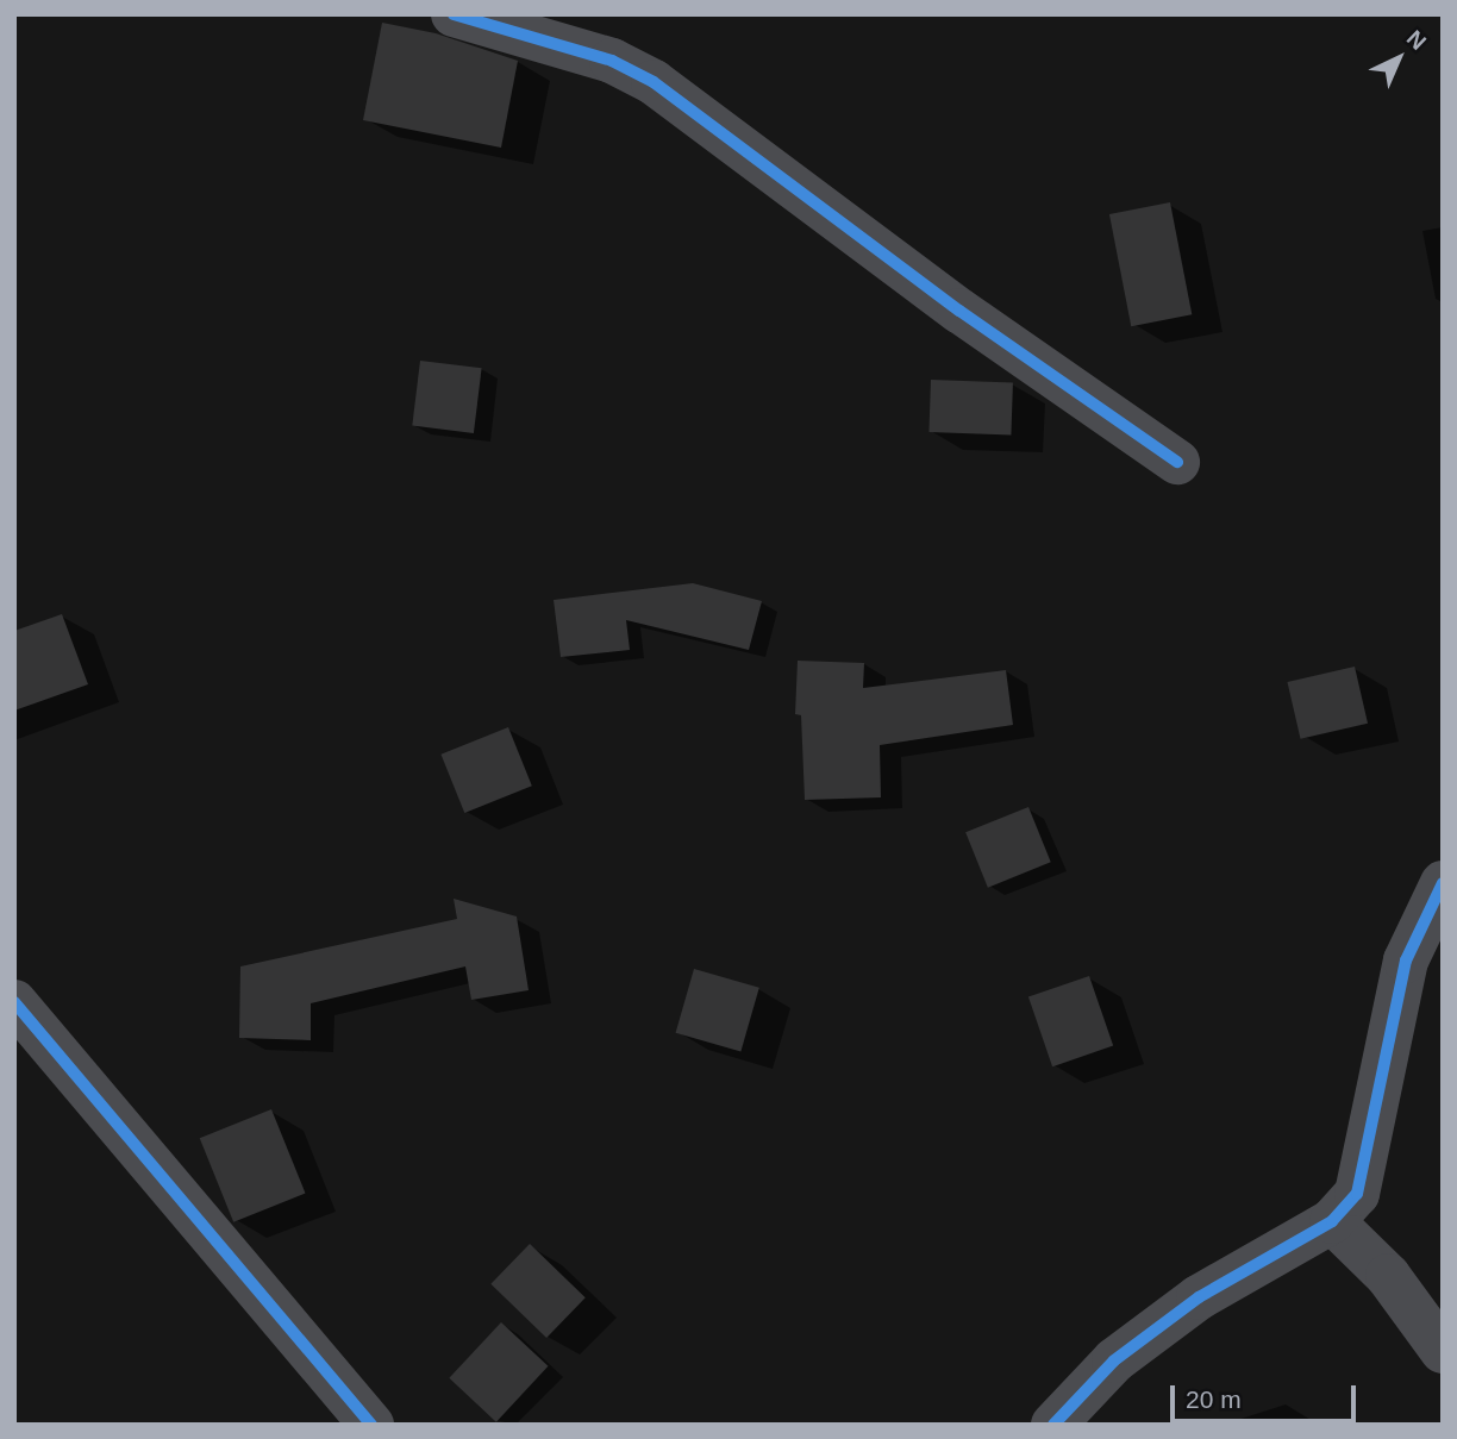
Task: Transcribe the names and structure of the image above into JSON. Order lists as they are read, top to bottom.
{
  "scale_bar": "20 m",
  "north": "top right"
}
